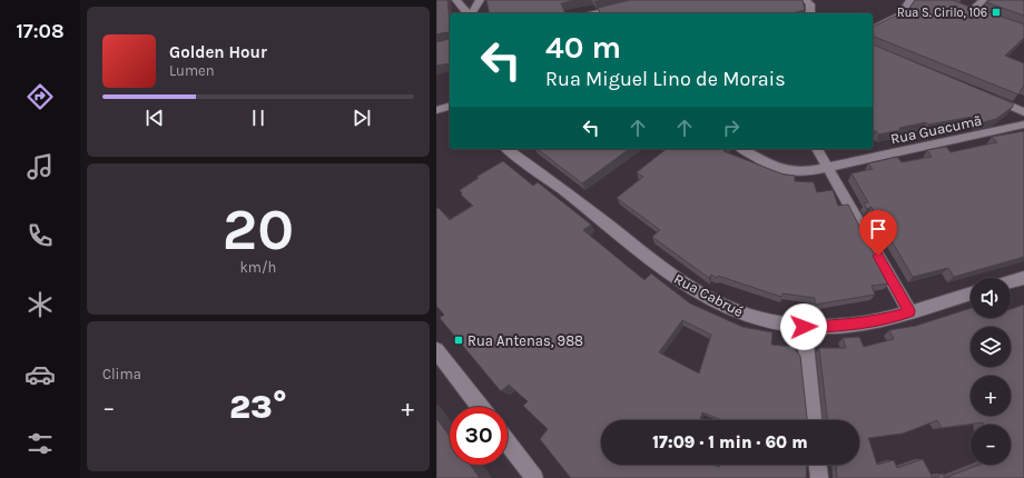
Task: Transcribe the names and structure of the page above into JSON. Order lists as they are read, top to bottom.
{
  "streets": {
    "street": ["Rua Guacumã", "Rua Cabrué"]
  },
  "places": {
    "transit": ["Rua S. Cirilo, 106", "Rua Antenas, 988"]
  },
  "page": {
    "tabs": "17:08",
    "turn": ["40 m", "Rua Miguel Lino de Morais"],
    "song": ["Golden Hour", "Lumen"],
    "tile": [
      ["20", "km/h"],
      "Clima"
    ],
    "map_buttons": ["+", "−"],
    "heat": ["−", "23°", "+"],
    "limit": "30",
    "trip": "17:09 · 1 min · 60 m"
  }
}
